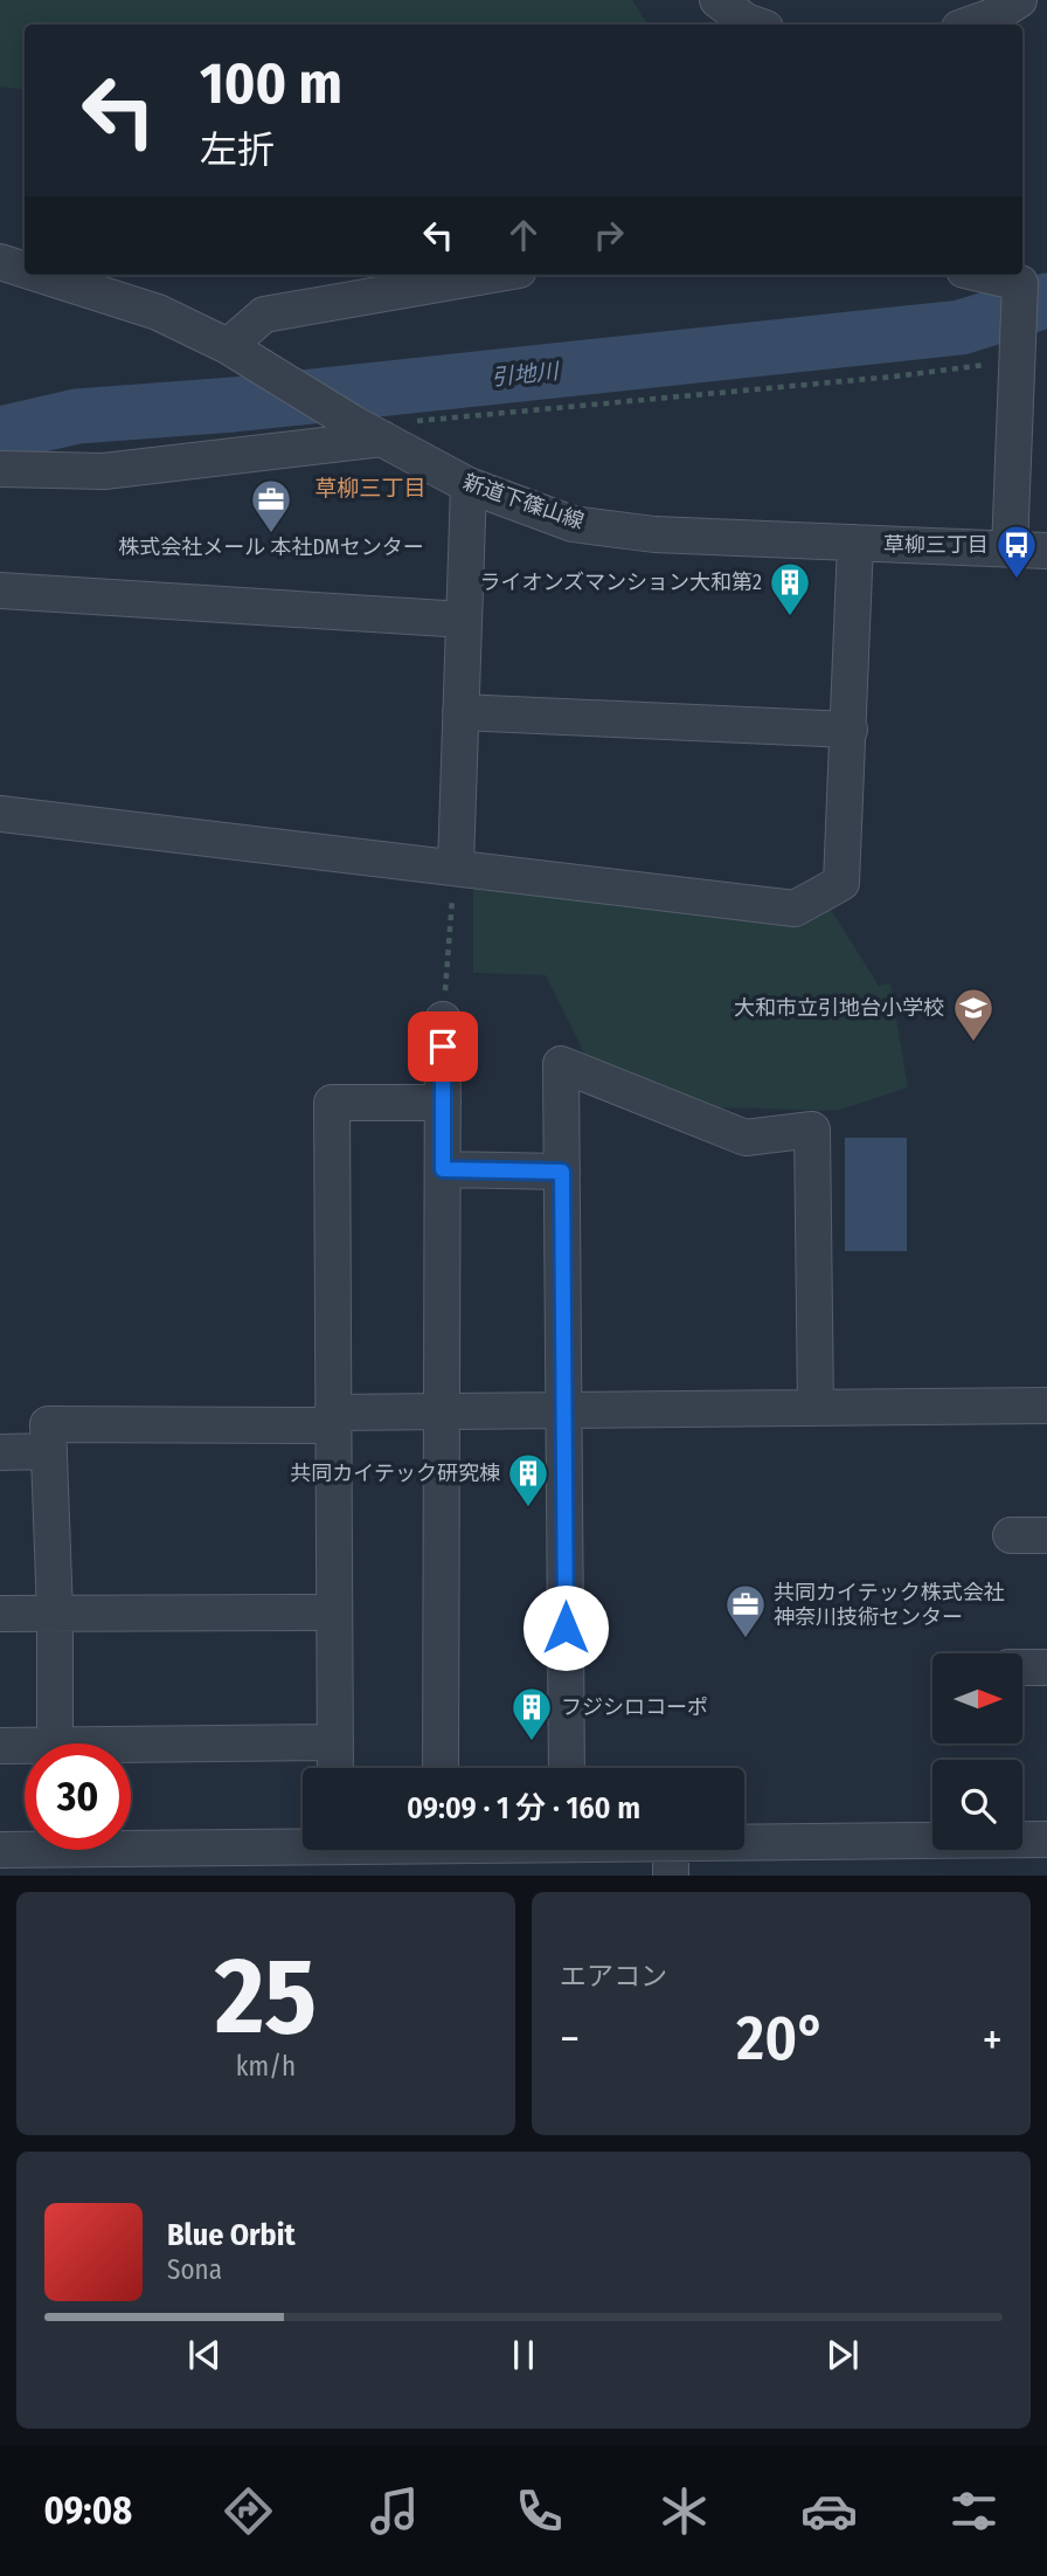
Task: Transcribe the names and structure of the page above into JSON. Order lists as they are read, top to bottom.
{
  "streets": {
    "street": ["新道下篠山線"]
  },
  "districts": ["草柳三丁目"],
  "water": ["引地川"],
  "places": {
    "office": ["株式会社メール 本社DMセンター", "共同カイテック株式会社 神奈川技術センター"],
    "bus stop": ["草柳三丁目"],
    "building": ["ライオンズマンション大和第2", "共同カイテック研究棟", "フジシロコーポ"],
    "school or university": ["大和市立引地台小学校"]
  },
  "north": "right",
  "page": {
    "turn": ["100 m", "左折"],
    "limit": "30",
    "trip": "09:09 · 1 分 · 160 m",
    "tile": [
      ["25", "km/h"],
      "エアコン"
    ],
    "heat": ["−", "20°", "+"],
    "song": ["Blue Orbit", "Sona"],
    "tabs": "09:08"
  }
}
